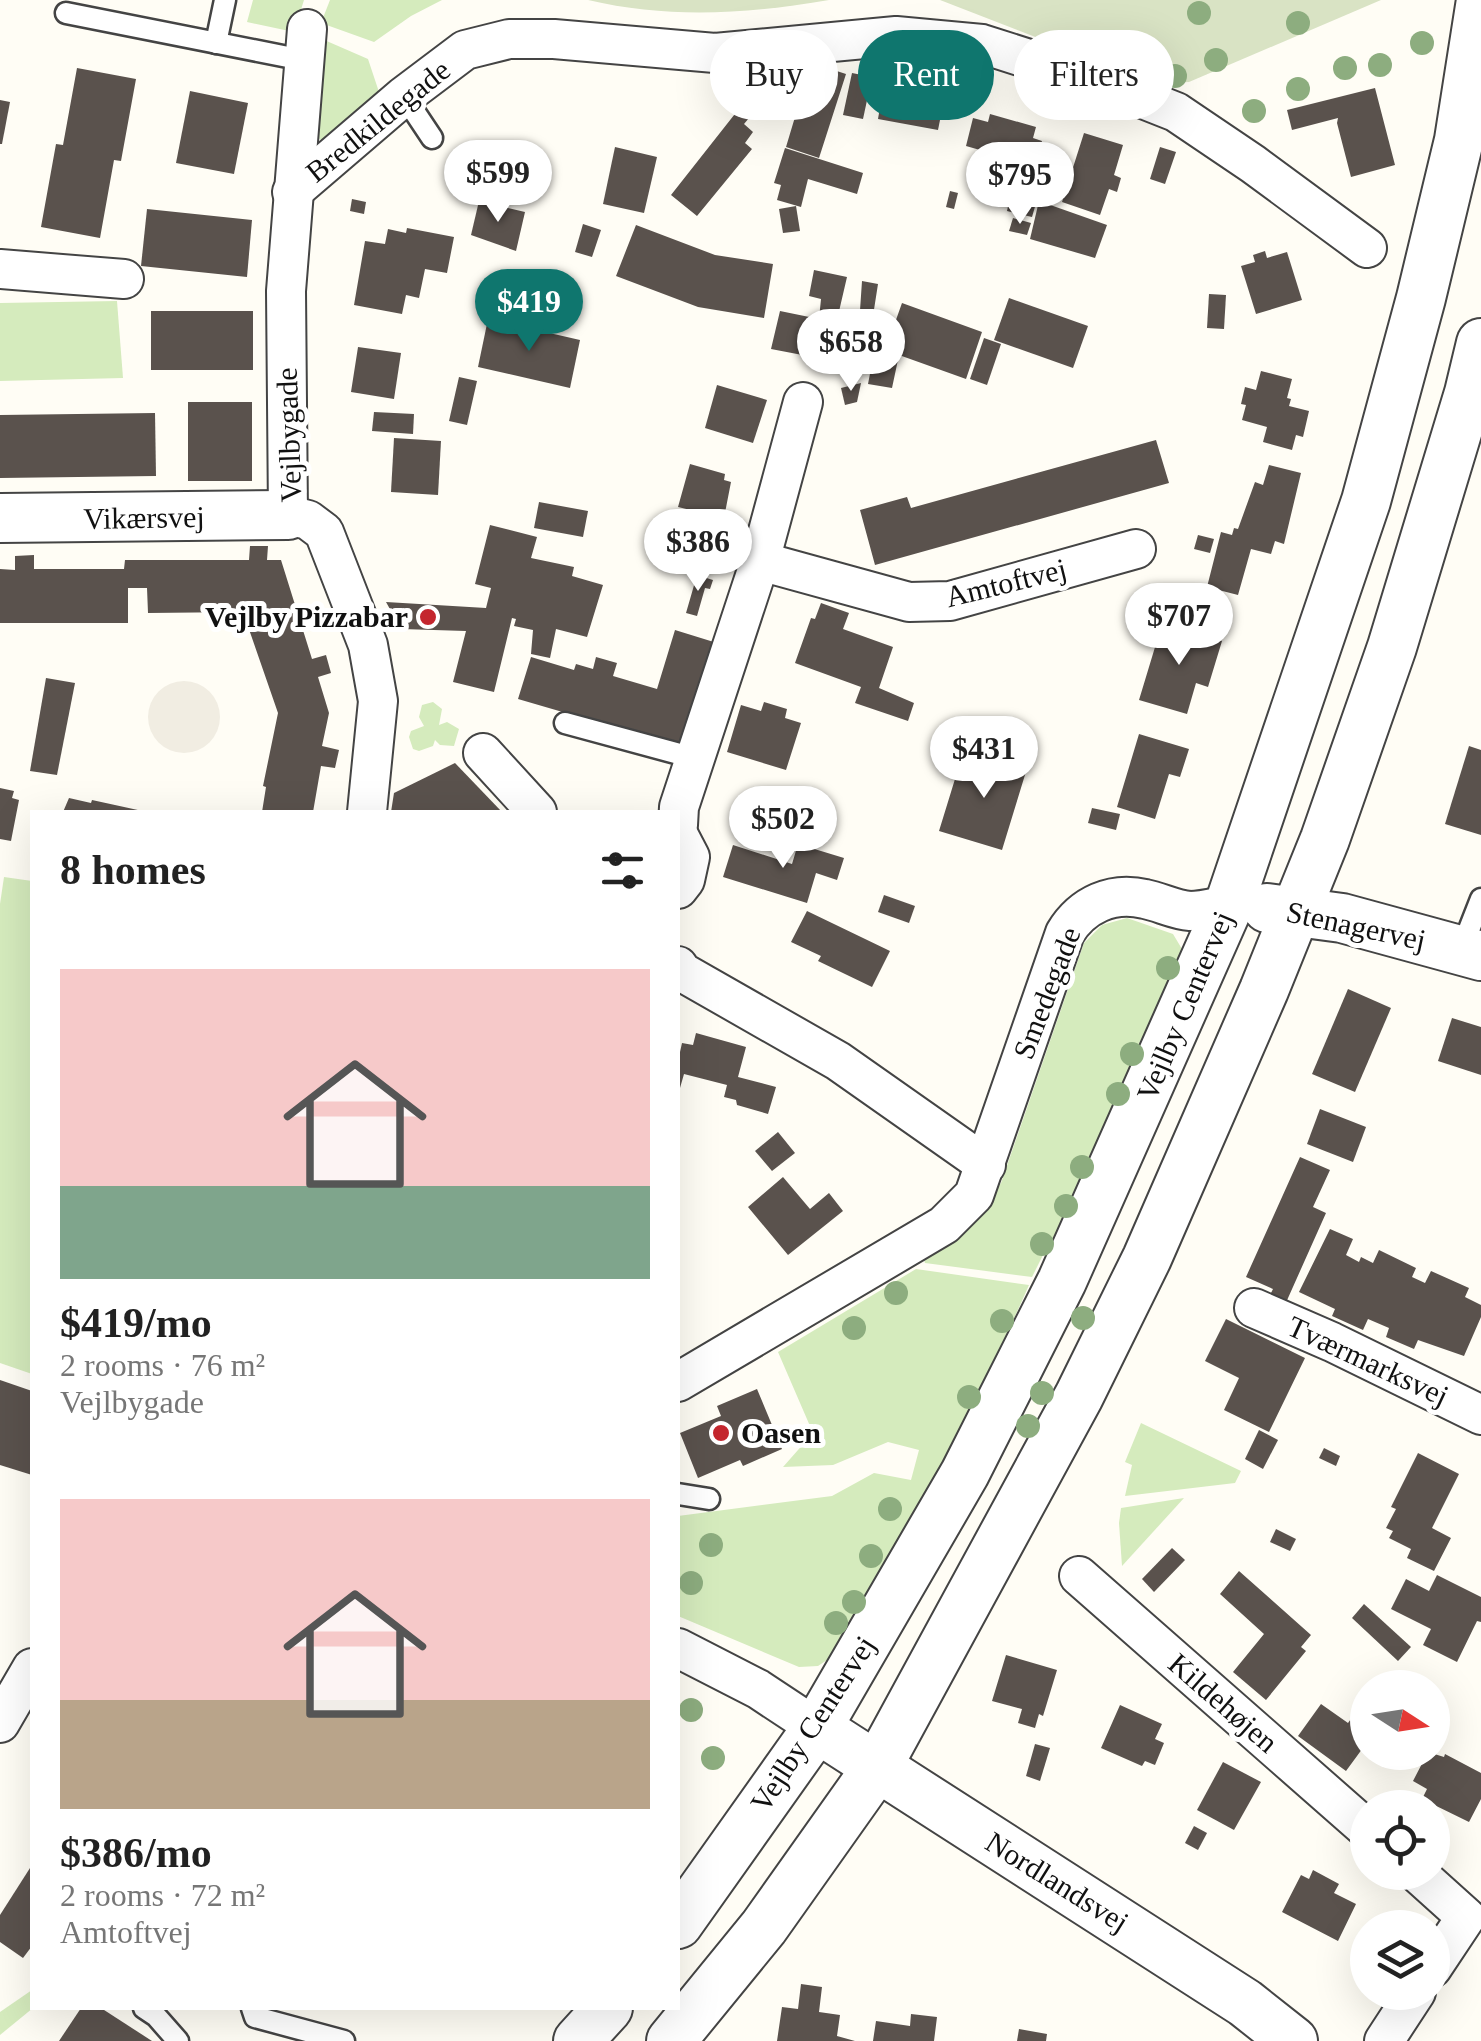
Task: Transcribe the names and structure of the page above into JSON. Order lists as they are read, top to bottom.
{
  "streets": {
    "street": [
      "Bredkildegade",
      "Vejlbygade",
      "Vikærsvej",
      "Amtoftvej",
      "Stenagervej",
      "Smedegade",
      "Vejlby Centervej",
      "Tværmarksvej",
      "Kildehøjen",
      "Nordlandsvej"
    ]
  },
  "crossings": [
    ["Bredkildegade", "Vejlbygade"],
    ["Vejlbygade", "Vikærsvej"],
    ["Stenagervej", "Smedegade"],
    ["Stenagervej", "Vejlby Centervej"],
    ["Smedegade", "Vejlby Centervej"],
    ["Vejlby Centervej", "Nordlandsvej"]
  ],
  "places": ["Vejlby Pizzabar", "Oasen"],
  "north": "right",
  "page": {
    "chip": ["Buy", "Rent", "Filters"],
    "price": [
      "$599",
      "$795",
      "$419",
      "$658",
      "$386",
      "$707",
      "$431",
      "$502"
    ],
    "heading": "8 homes",
    "list": [
      {
        "name": "$419/mo",
        "note": "2 rooms · 76 m² · Vejlbygade"
      },
      {
        "name": "$386/mo",
        "note": "2 rooms · 72 m² · Amtoftvej"
      }
    ]
  }
}
